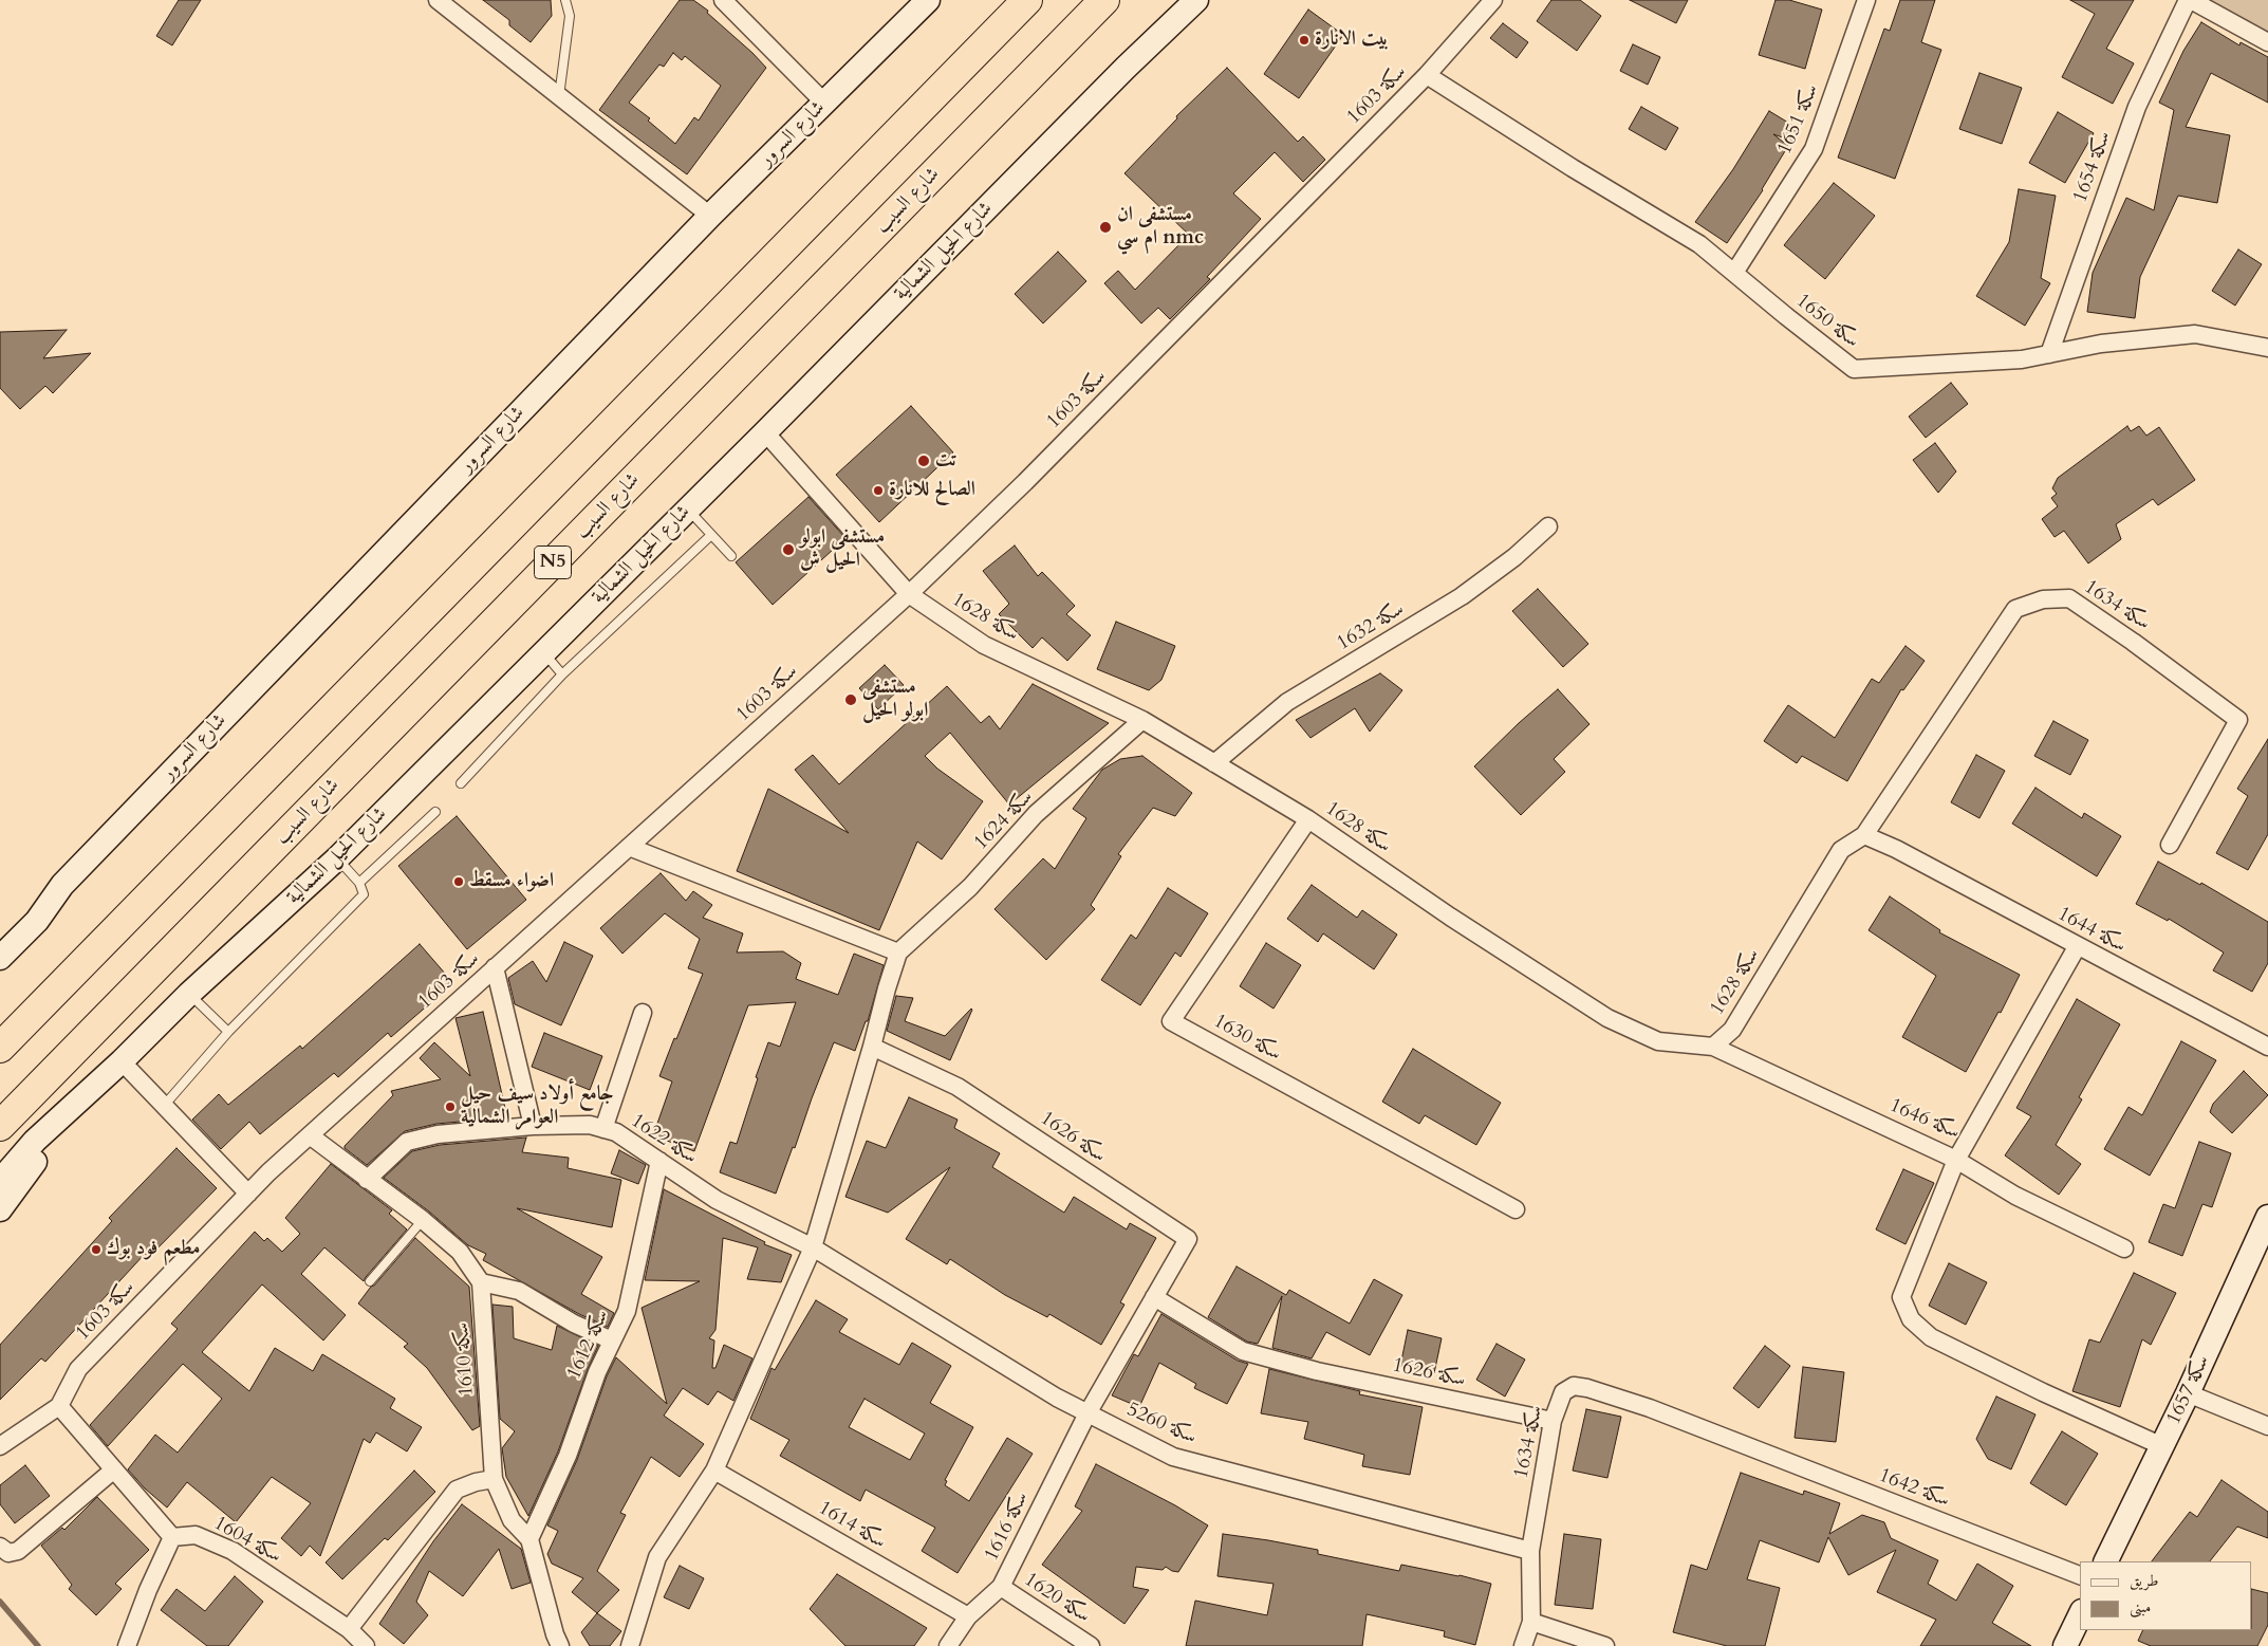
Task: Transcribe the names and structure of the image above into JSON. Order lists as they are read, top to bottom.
{
  "streets": {
    "highway": ["شارع السيب", "N5"],
    "street": [
      "سكة 1603",
      "سكة 1651",
      "شارع السرور",
      "سكة 1654",
      "شارع الحيل الشمالية",
      "سكة 1650",
      "سكة 1634",
      "سكة 1628",
      "سكة 1632",
      "سكة 1624",
      "سكة 1644",
      "سكة 1630",
      "سكة 1646",
      "سكة 1626",
      "سكة 1622",
      "سكة 1612",
      "سكة 1610",
      "سكة 1657",
      "سكة 5260",
      "سكة 1642",
      "سكة 1614",
      "سكة 1616",
      "سكة 1604",
      "سكة 1620"
    ]
  },
  "crossings": [
    ["سكة 1603", "سكة 1650"],
    ["سكة 1603", "سكة 1628"],
    ["سكة 1651", "سكة 1650"],
    ["سكة 1654", "سكة 1650"],
    ["شارع الحيل الشمالية", "سكة 1628"],
    ["سكة 1634", "سكة 1628"],
    ["سكة 1634", "سكة 1644"],
    ["سكة 1634", "سكة 1626"],
    ["سكة 1634", "سكة 5260"],
    ["سكة 1634", "سكة 1642"],
    ["سكة 1628", "سكة 1632"],
    ["سكة 1628", "سكة 1624"],
    ["سكة 1628", "سكة 1644"],
    ["سكة 1628", "سكة 1630"],
    ["سكة 1628", "سكة 1646"],
    ["سكة 1624", "سكة 1626"],
    ["سكة 1624", "سكة 1622"],
    ["سكة 1624", "سكة 5260"],
    ["سكة 1644", "سكة 1646"],
    ["سكة 1626", "سكة 5260"],
    ["سكة 1626", "سكة 1616"],
    ["سكة 1622", "سكة 1612"],
    ["سكة 1622", "سكة 5260"],
    ["سكة 1612", "سكة 1610"],
    ["سكة 5260", "سكة 1616"],
    ["سكة 1614", "سكة 1616"],
    ["سكة 1616", "سكة 1620"]
  ],
  "places": [
    "بيت الانارة",
    "مستشفى ان ام سي nmc",
    "تت",
    "الصالح للانارة",
    "مستشفى ابولو الحيل ش",
    "مستشفى ابولو الحيل",
    "اضواء مسقط",
    "جامع أولاد سيف حيل العوامر الشمالية",
    "مطعم فود بوك"
  ],
  "legend": ["طريق", "مبنى"]
}
